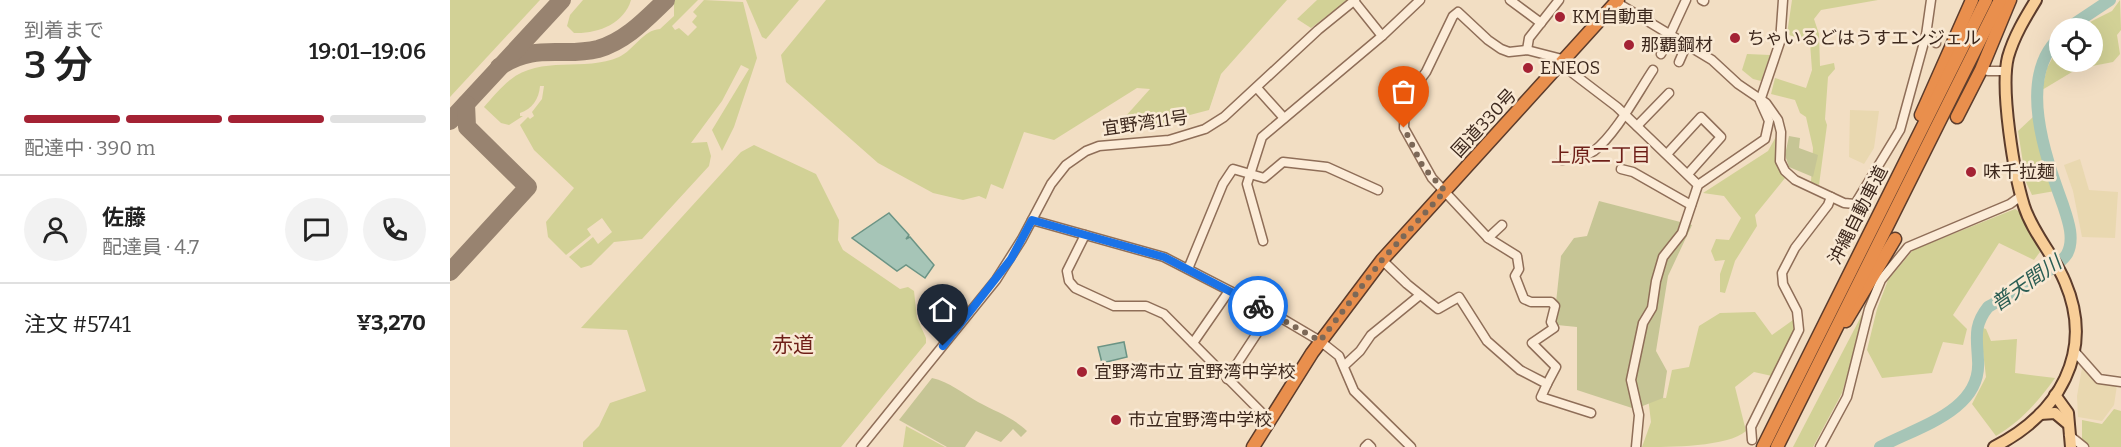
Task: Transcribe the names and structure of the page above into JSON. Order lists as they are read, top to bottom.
{
  "streets": {
    "highway": ["国道330号", "沖縄自動車道"],
    "street": ["宜野湾11号"]
  },
  "districts": ["上原二丁目", "赤道"],
  "water": ["普天間川"],
  "places": [
    "KM自動車",
    "ちゃいるどはうすエンジェル",
    "那覇鋼材",
    "ENEOS",
    "味千拉麺",
    "宜野湾市立 宜野湾中学校",
    "市立宜野湾中学校"
  ],
  "page": {
    "heading": ["3 分", "到着まで", "19:01–19:06"],
    "panel": [
      "佐藤",
      "配達員 · 4.7",
      "注文 #5741",
      "¥3,270"
    ],
    "bar": "配達中 · 390 m"
  }
}
